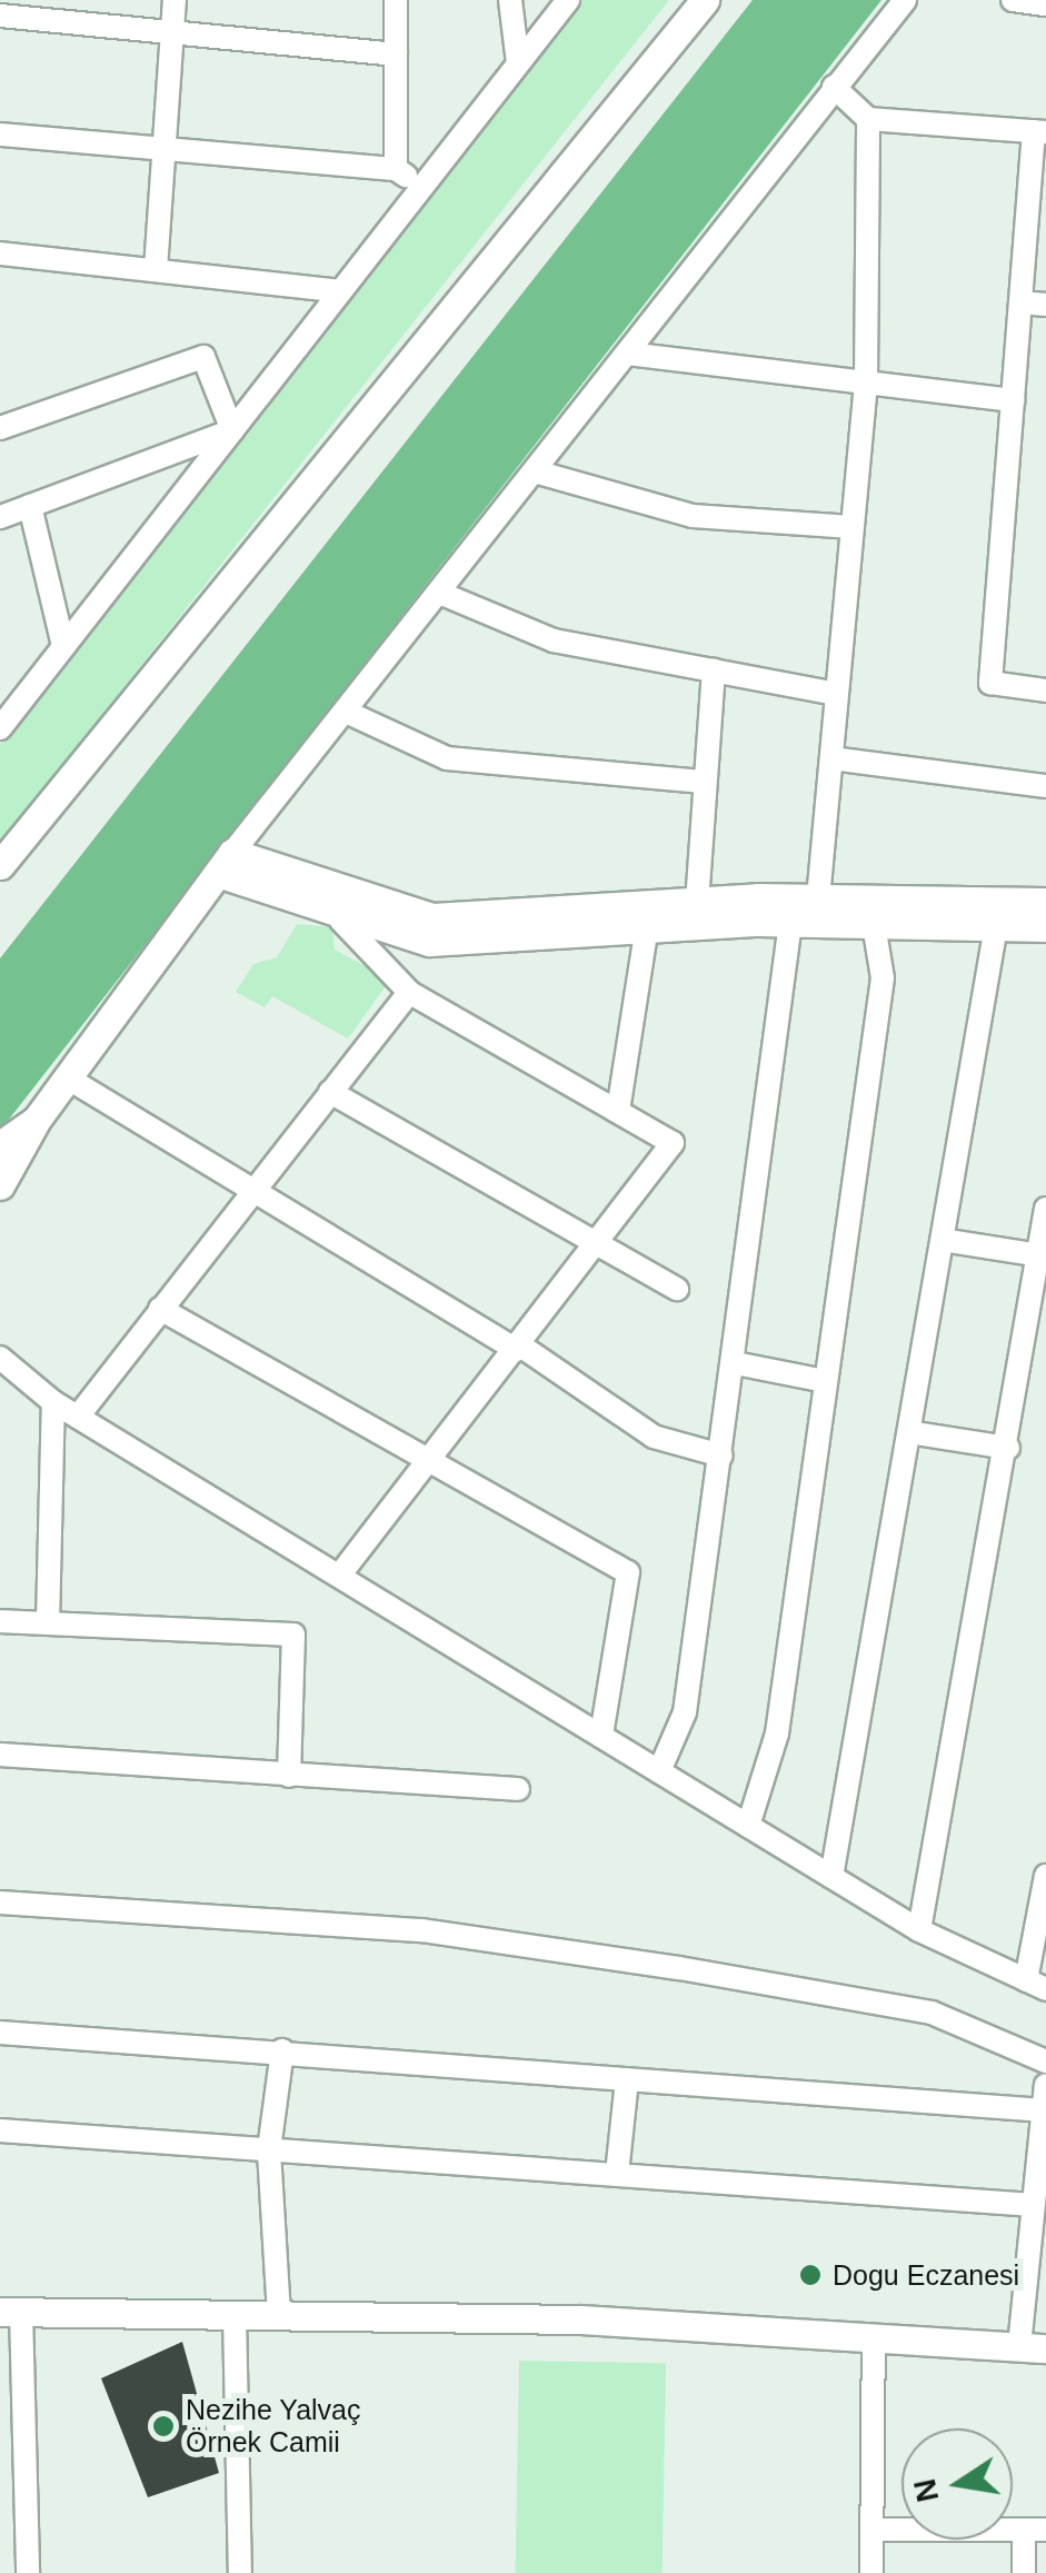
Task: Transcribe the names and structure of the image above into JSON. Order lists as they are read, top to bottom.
{
  "places": ["Dogu Eczanesi", "Nezihe Yalvaç Örnek Camii"],
  "north": "left"
}
